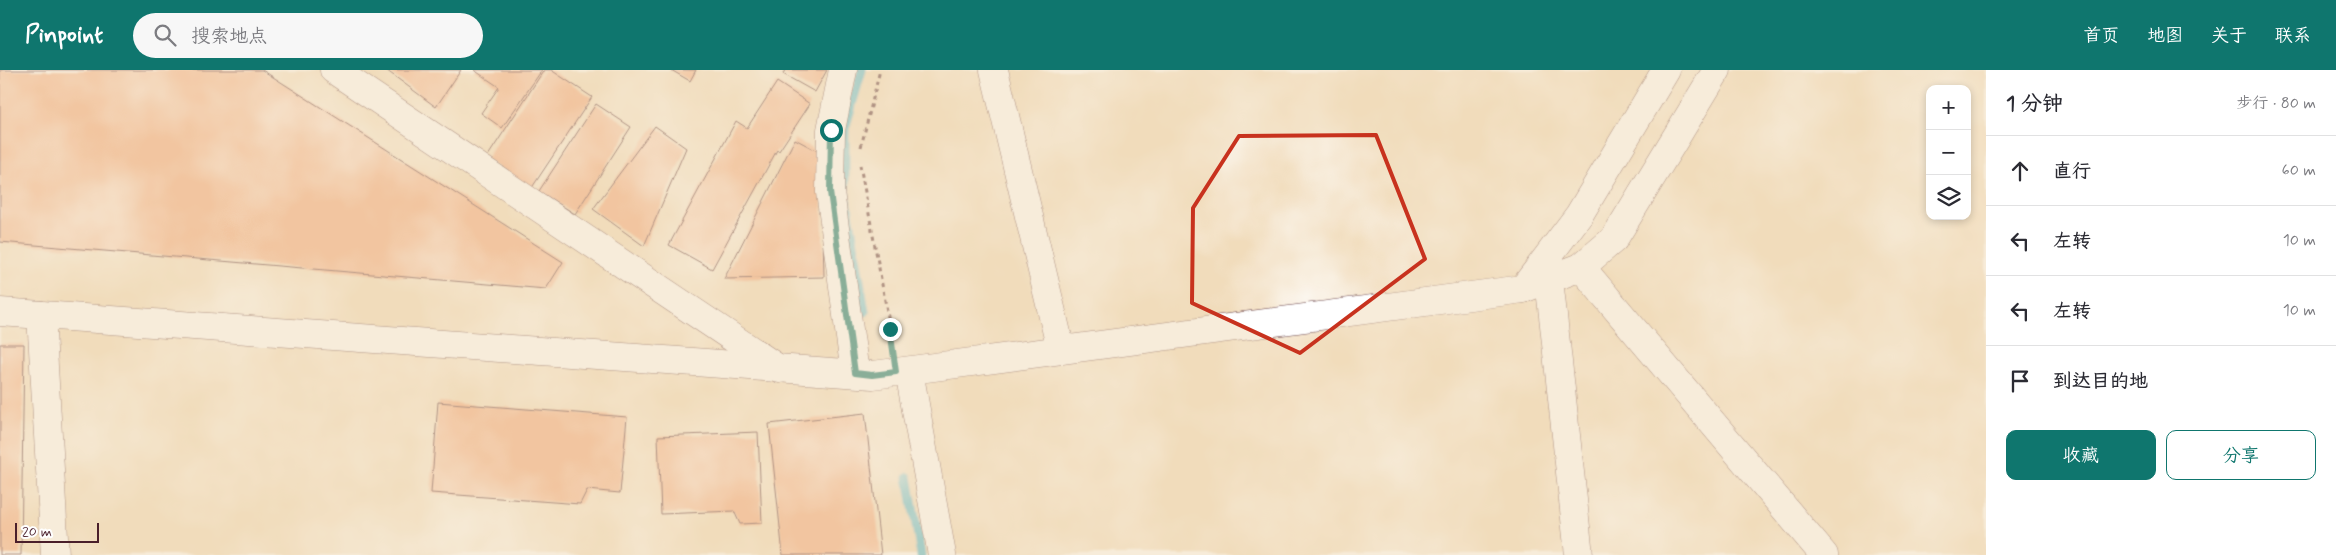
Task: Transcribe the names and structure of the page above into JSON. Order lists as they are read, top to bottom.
{
  "scale_bar": "20 m",
  "page": {
    "header": "Pinpoint",
    "search": "搜索地点",
    "nav": [
      "首页",
      "地图",
      "关于",
      "联系"
    ],
    "heading": ["1 分钟", "步行 · 80 m"],
    "map_buttons": ["+", "−"],
    "list": [
      ["直行", "60 m"],
      ["左转", "10 m"],
      ["左转", "10 m"],
      "到达目的地"
    ],
    "buttons": ["收藏", "分享"],
    "scale": "20 m"
  }
}
